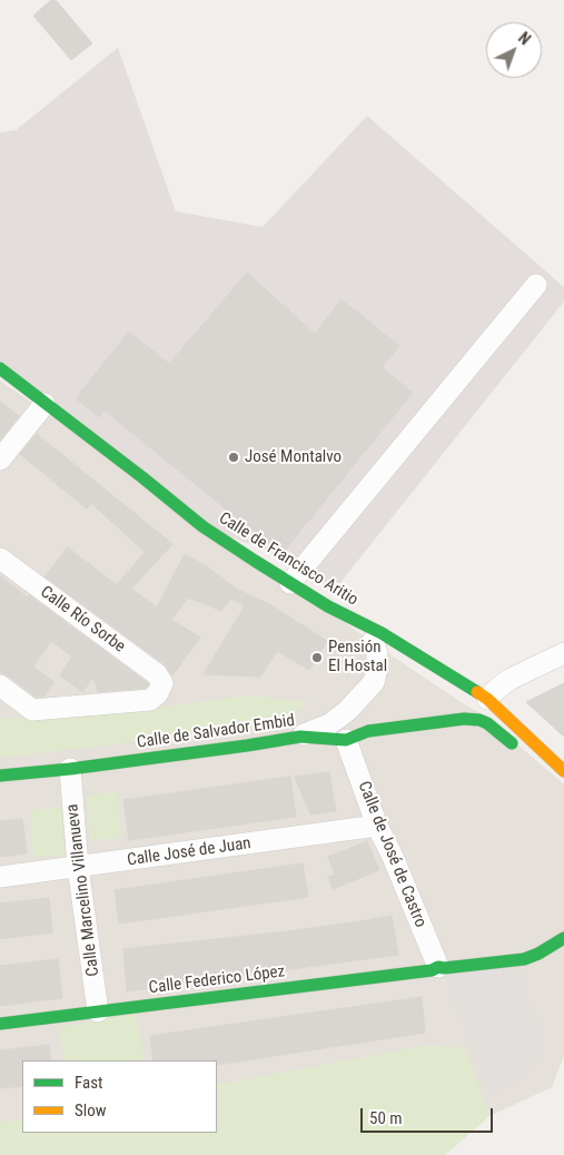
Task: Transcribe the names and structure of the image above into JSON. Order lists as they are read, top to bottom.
{
  "streets": {
    "street": [
      "Calle de Francisco Aritio",
      "Calle Río Sorbe",
      "Calle de Salvador Embid",
      "Calle José de Juan",
      "Calle de José de Castro",
      "Calle Marcelino Villanueva",
      "Calle Federico López"
    ]
  },
  "crossings": [
    ["Calle de Salvador Embid", "Calle de José de Castro"],
    ["Calle de Salvador Embid", "Calle Marcelino Villanueva"],
    ["Calle José de Juan", "Calle de José de Castro"],
    ["Calle José de Juan", "Calle Marcelino Villanueva"],
    ["Calle de José de Castro", "Calle Federico López"],
    ["Calle Marcelino Villanueva", "Calle Federico López"]
  ],
  "places": ["José Montalvo", "Pensión El Hostal"],
  "legend": ["Fast", "Slow"],
  "scale_bar": "50 m",
  "north": "top right"
}
